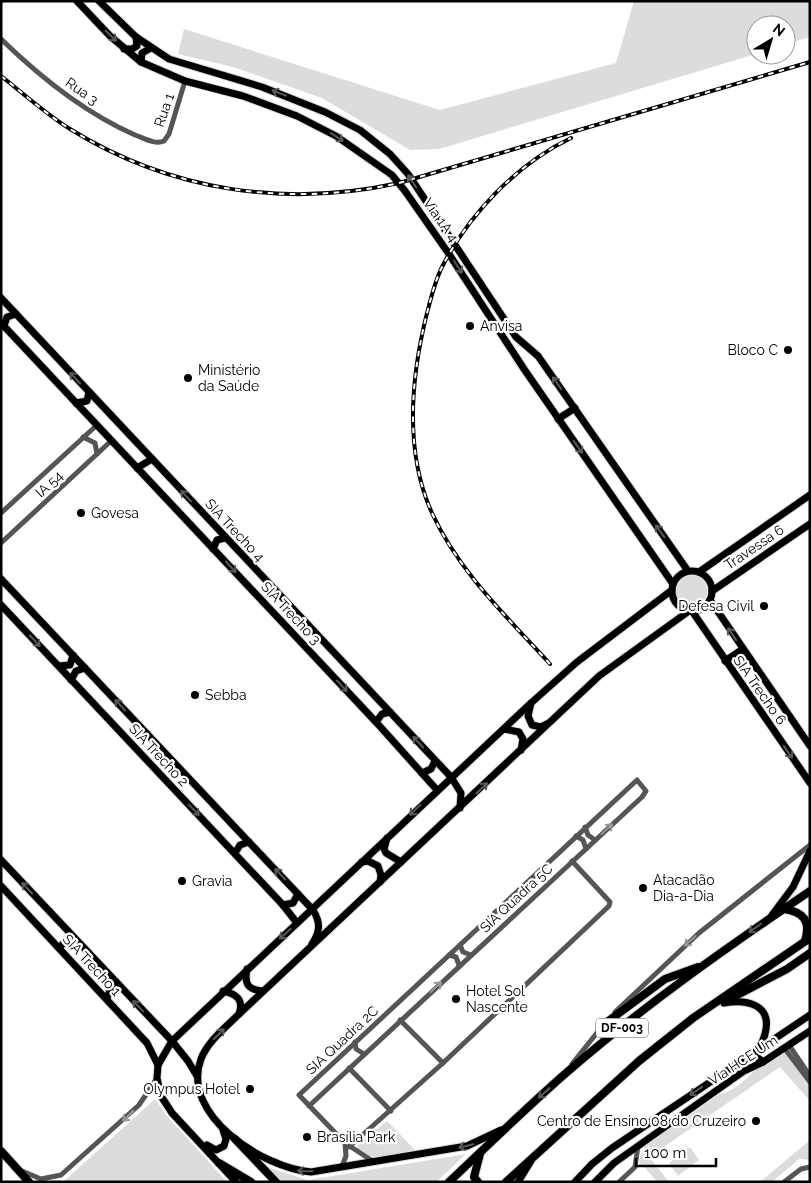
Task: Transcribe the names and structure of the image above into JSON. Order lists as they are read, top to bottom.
{
  "streets": {
    "highway": ["DF-003"],
    "main road": [
      "Via 1A 4",
      "SIA Trecho 4",
      "Travessa 6",
      "SIA Trecho 3",
      "SIA Trecho 6",
      "SIA Trecho 2",
      "SIA Trecho 1",
      "Via HCE Um"
    ],
    "street": [
      "Rua 3",
      "Rua 1",
      "IA 54",
      "SIA Quadra 5C",
      "SIA Quadra 2C"
    ]
  },
  "crossings": [
    ["Rua 3", "Rua 1"],
    ["Rua 1", "Via 1A 4"],
    ["Via 1A 4", "Travessa 6"],
    ["Via 1A 4", "SIA Trecho 6"],
    ["IA 54", "SIA Trecho 3"],
    ["Travessa 6", "SIA Trecho 6"],
    ["SIA Quadra 5C", "SIA Quadra 2C"]
  ],
  "one_way": ["SIA Trecho 4", "SIA Trecho 3"],
  "places": [
    "Anvisa",
    "Bloco C",
    "Ministério da Saúde",
    "Govesa",
    "Defesa Civil",
    "Sebba",
    "Gravia",
    "Atacadão Dia-a-Dia",
    "Hotel Sol Nascente",
    "Olympus Hotel",
    "Centro de Ensino 08 do Cruzeiro",
    "Brasília Park"
  ],
  "scale_bar": "100 m",
  "north": "top right"
}
